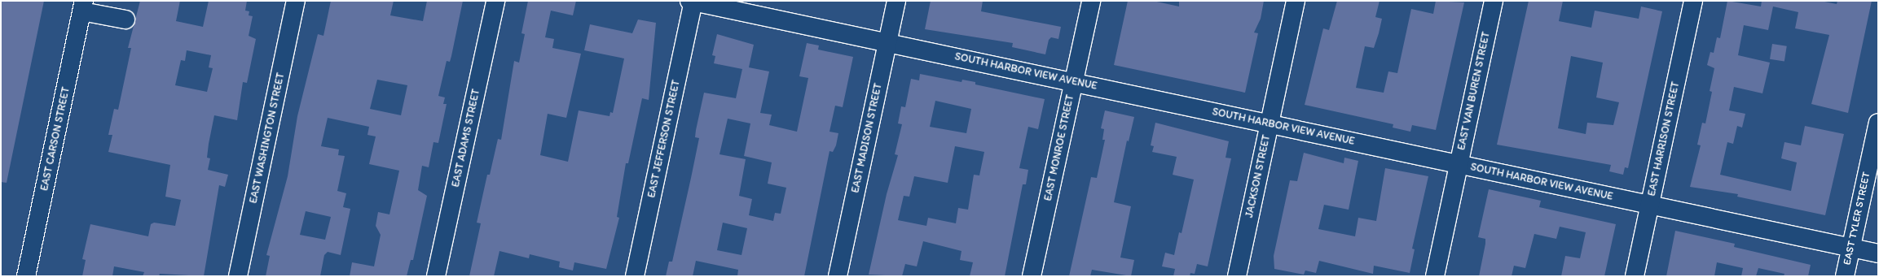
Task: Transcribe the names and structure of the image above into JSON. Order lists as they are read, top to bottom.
{
  "streets": {
    "street": [
      "SOUTH HARBOR VIEW AVENUE",
      "EAST VAN BUREN STREET",
      "EAST WASHINGTON STREET",
      "EAST ADAMS STREET",
      "EAST MADISON STREET",
      "EAST CARSON STREET",
      "EAST JEFFERSON STREET",
      "EAST HARRISON STREET",
      "EAST MONROE STREET",
      "JACKSON STREET",
      "EAST TYLER STREET"
    ]
  },
  "crossings": [
    ["SOUTH HARBOR VIEW AVENUE", "EAST VAN BUREN STREET"],
    ["SOUTH HARBOR VIEW AVENUE", "EAST MADISON STREET"],
    ["SOUTH HARBOR VIEW AVENUE", "EAST JEFFERSON STREET"],
    ["SOUTH HARBOR VIEW AVENUE", "EAST HARRISON STREET"],
    ["SOUTH HARBOR VIEW AVENUE", "EAST MONROE STREET"],
    ["SOUTH HARBOR VIEW AVENUE", "JACKSON STREET"],
    ["SOUTH HARBOR VIEW AVENUE", "EAST TYLER STREET"]
  ]
}
